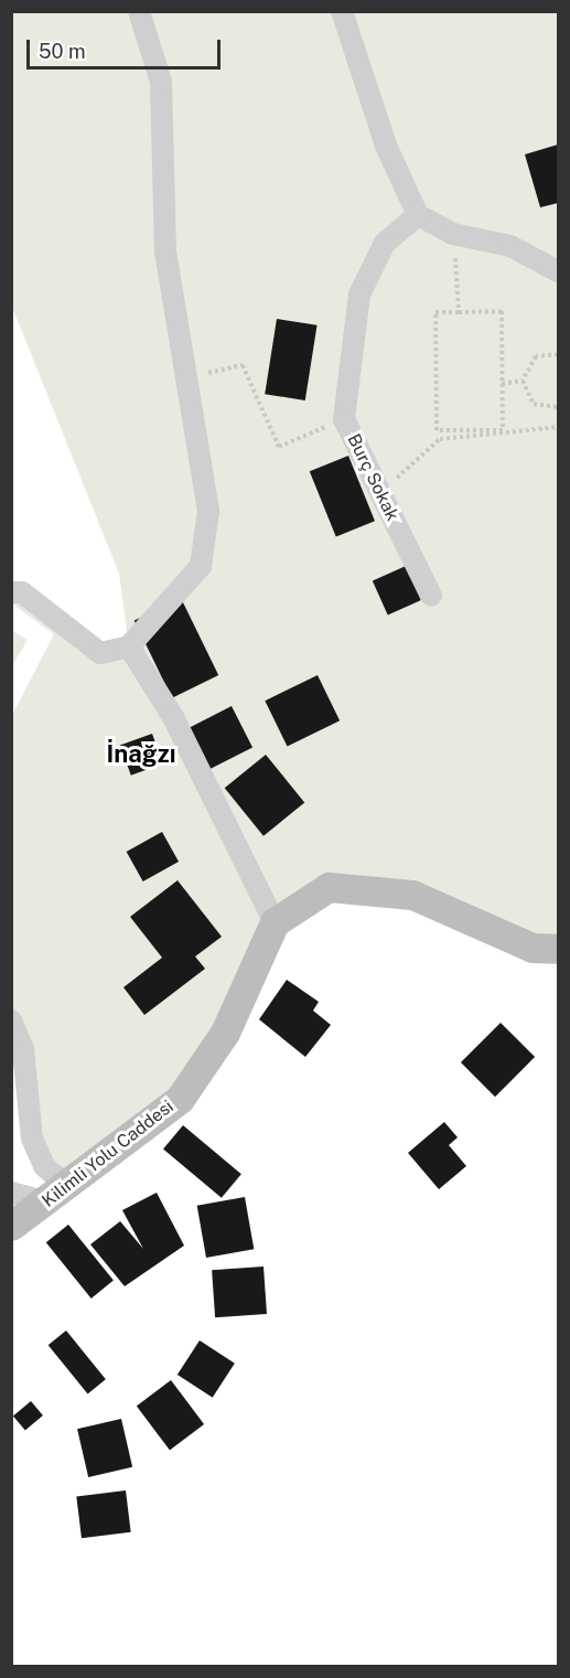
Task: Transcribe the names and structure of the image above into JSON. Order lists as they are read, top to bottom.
{
  "streets": {
    "main road": ["Kilimli Yolu Caddesi"],
    "street": ["Burç Sokak"]
  },
  "districts": ["İnağzı"],
  "scale_bar": "50 m"
}
